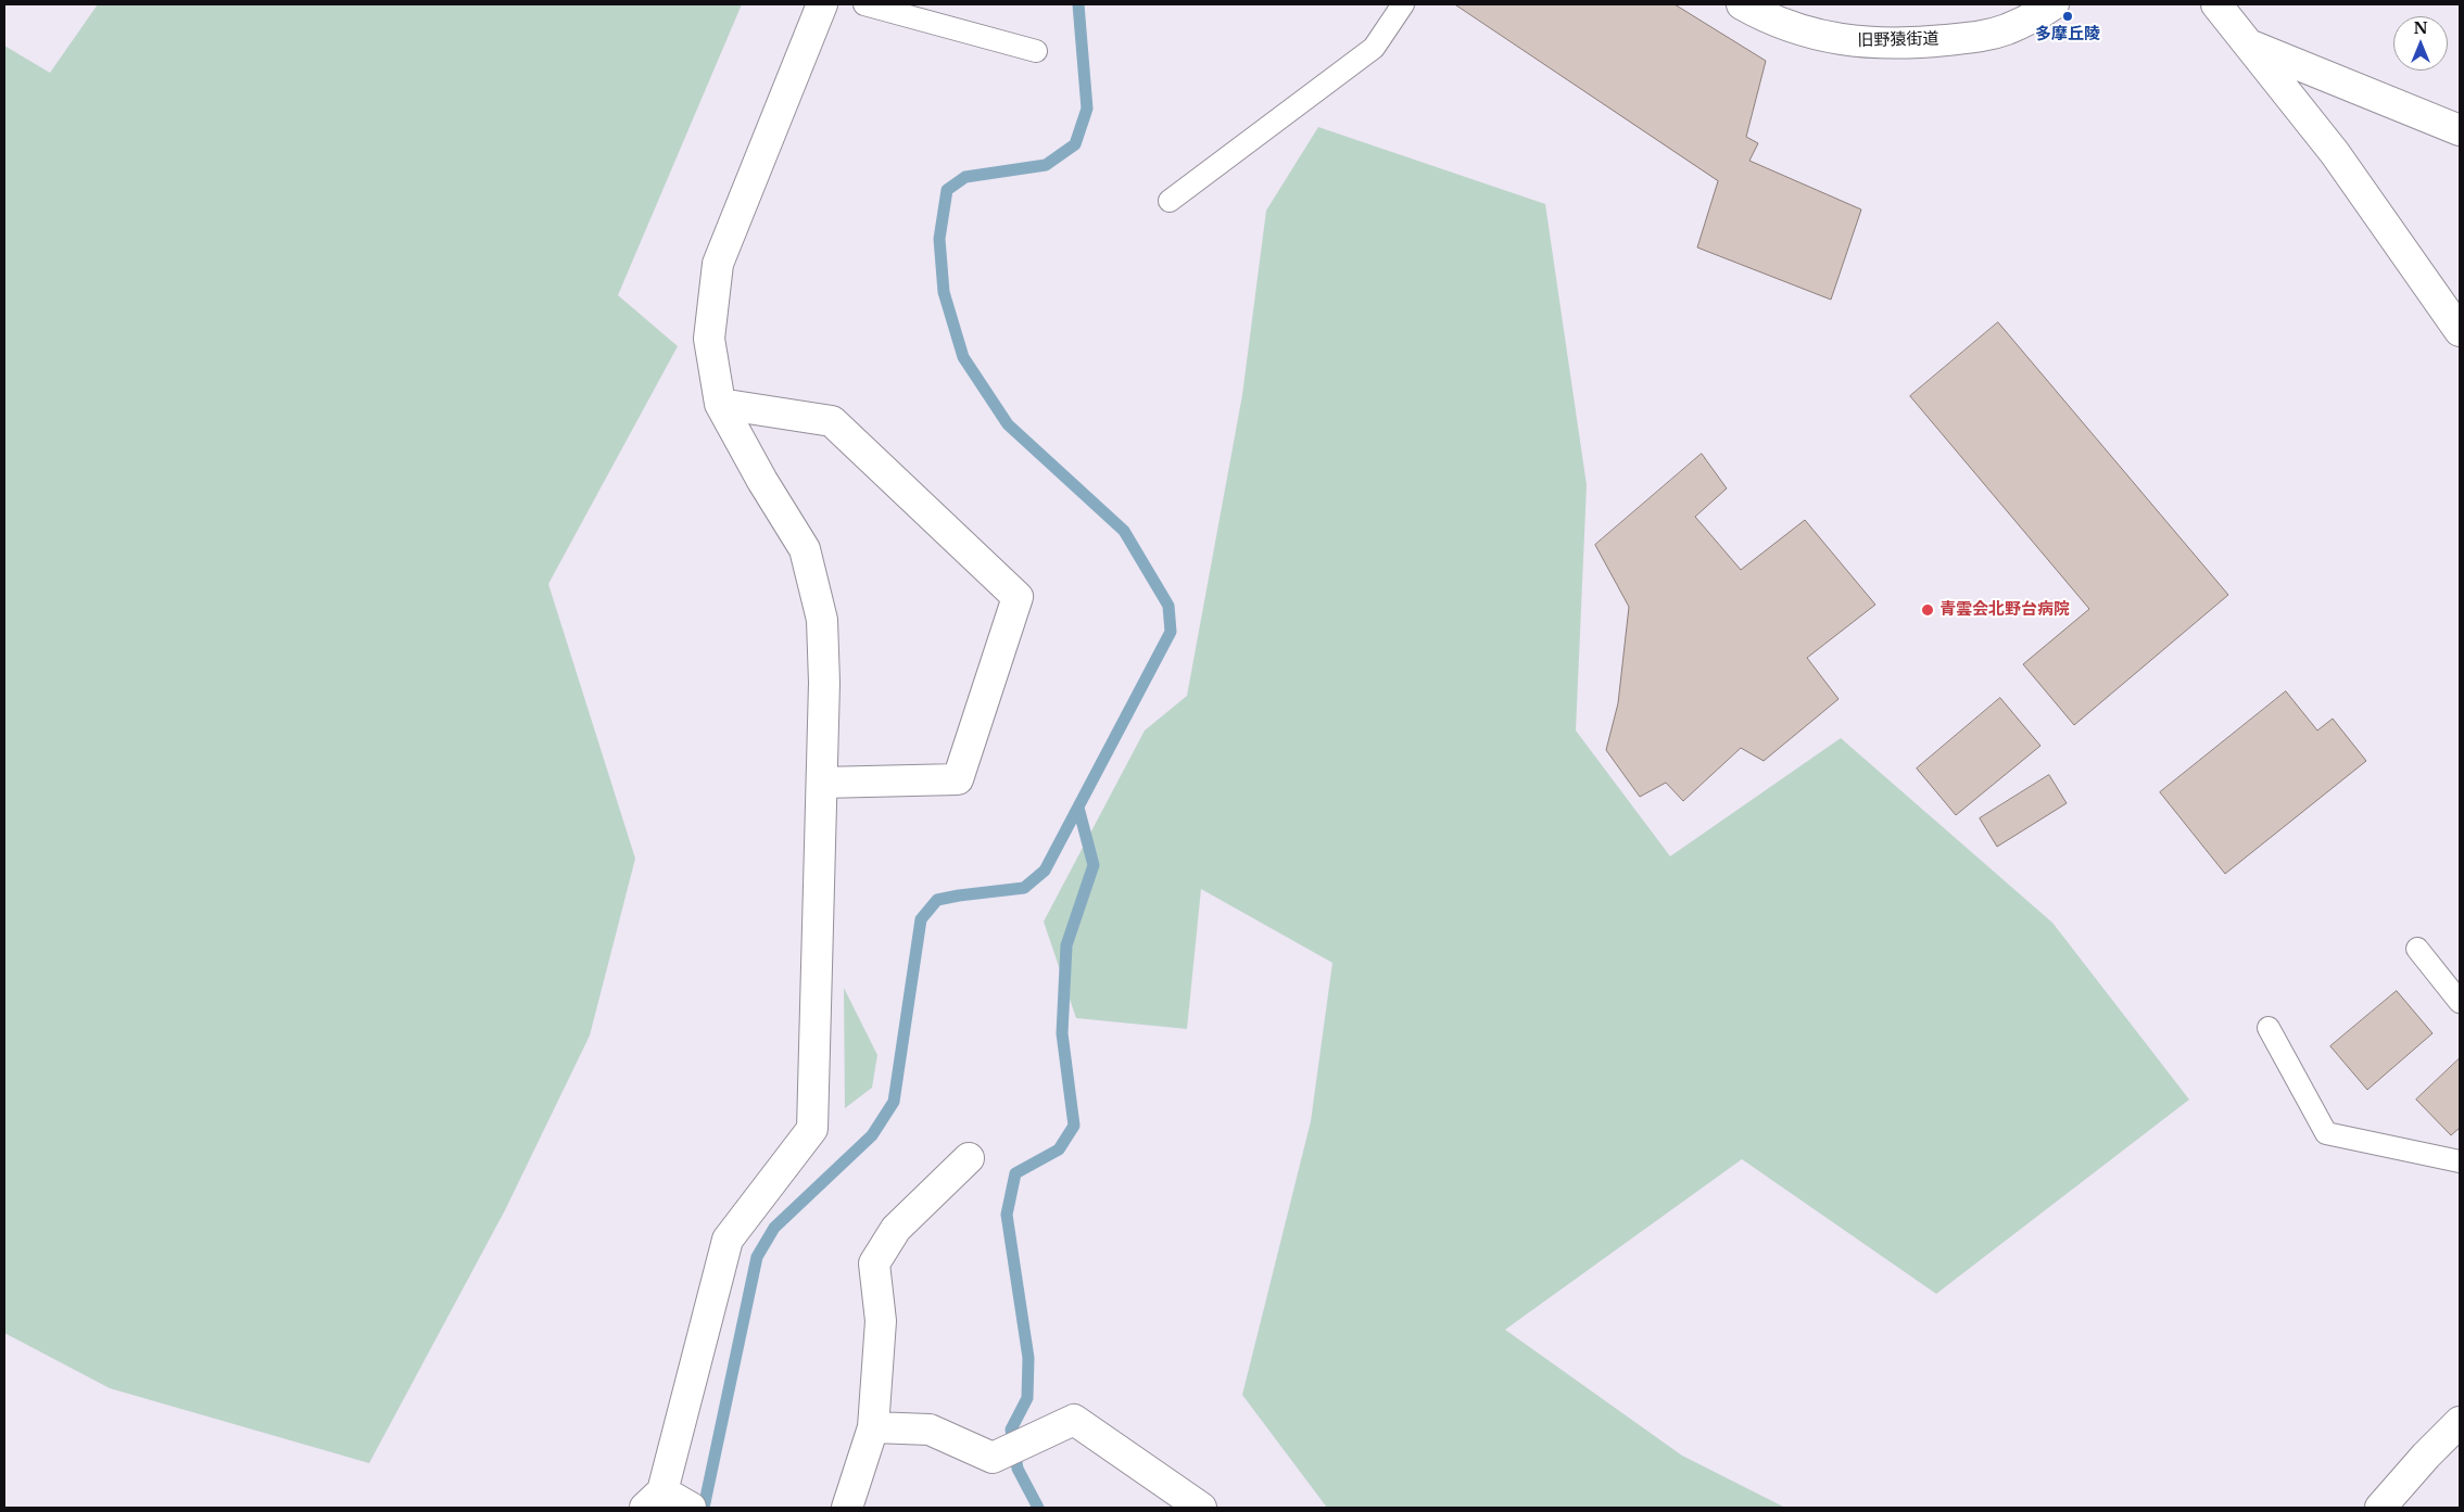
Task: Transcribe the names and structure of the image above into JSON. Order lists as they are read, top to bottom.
{
  "streets": {
    "street": ["旧野猿街道"]
  },
  "places": ["多摩丘陵", "青雲会北野台病院"],
  "north": "top"
}
